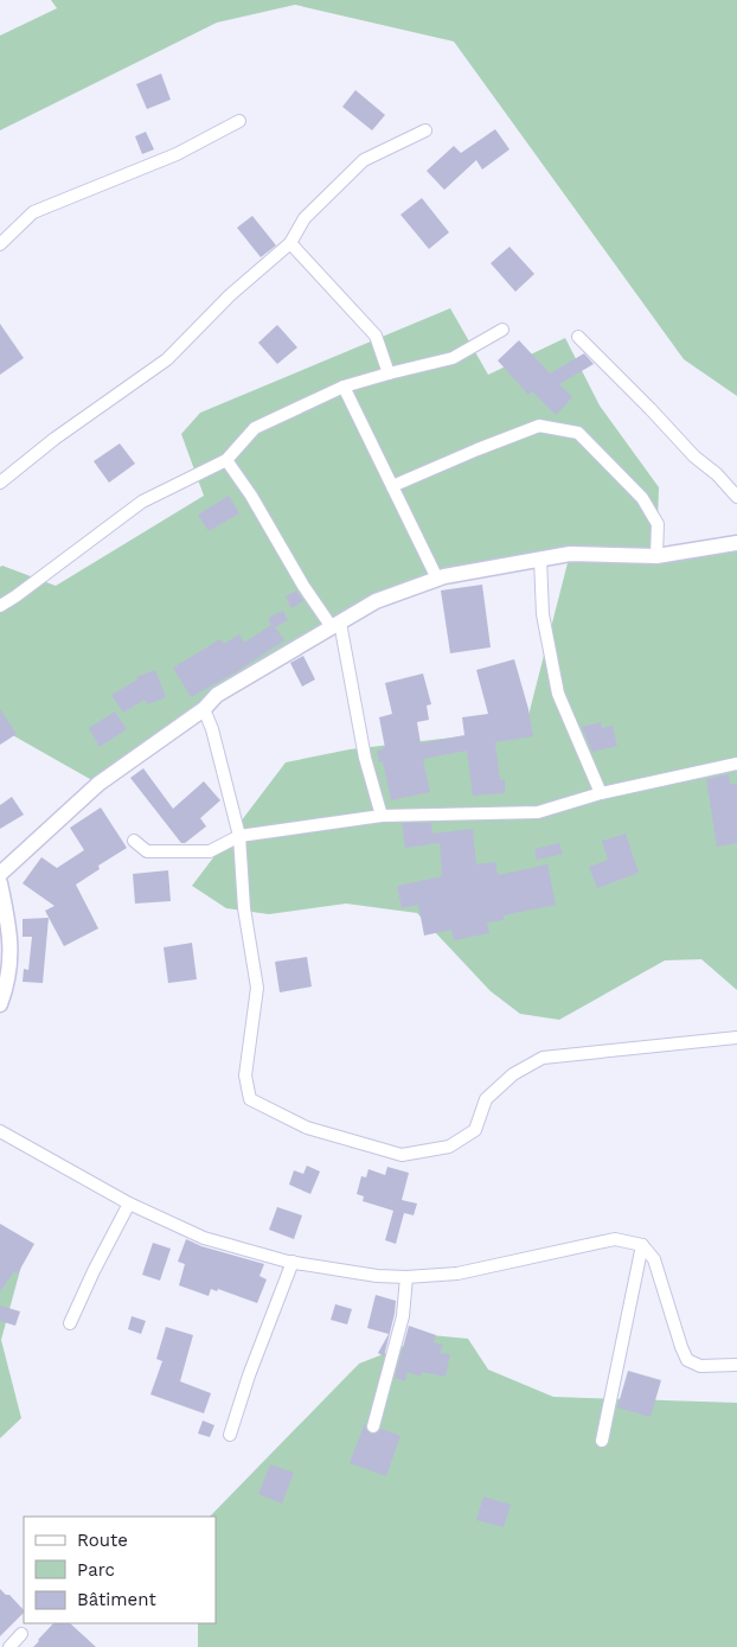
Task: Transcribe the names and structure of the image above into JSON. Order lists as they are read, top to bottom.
{
  "legend": ["Route", "Parc", "Bâtiment"]
}
